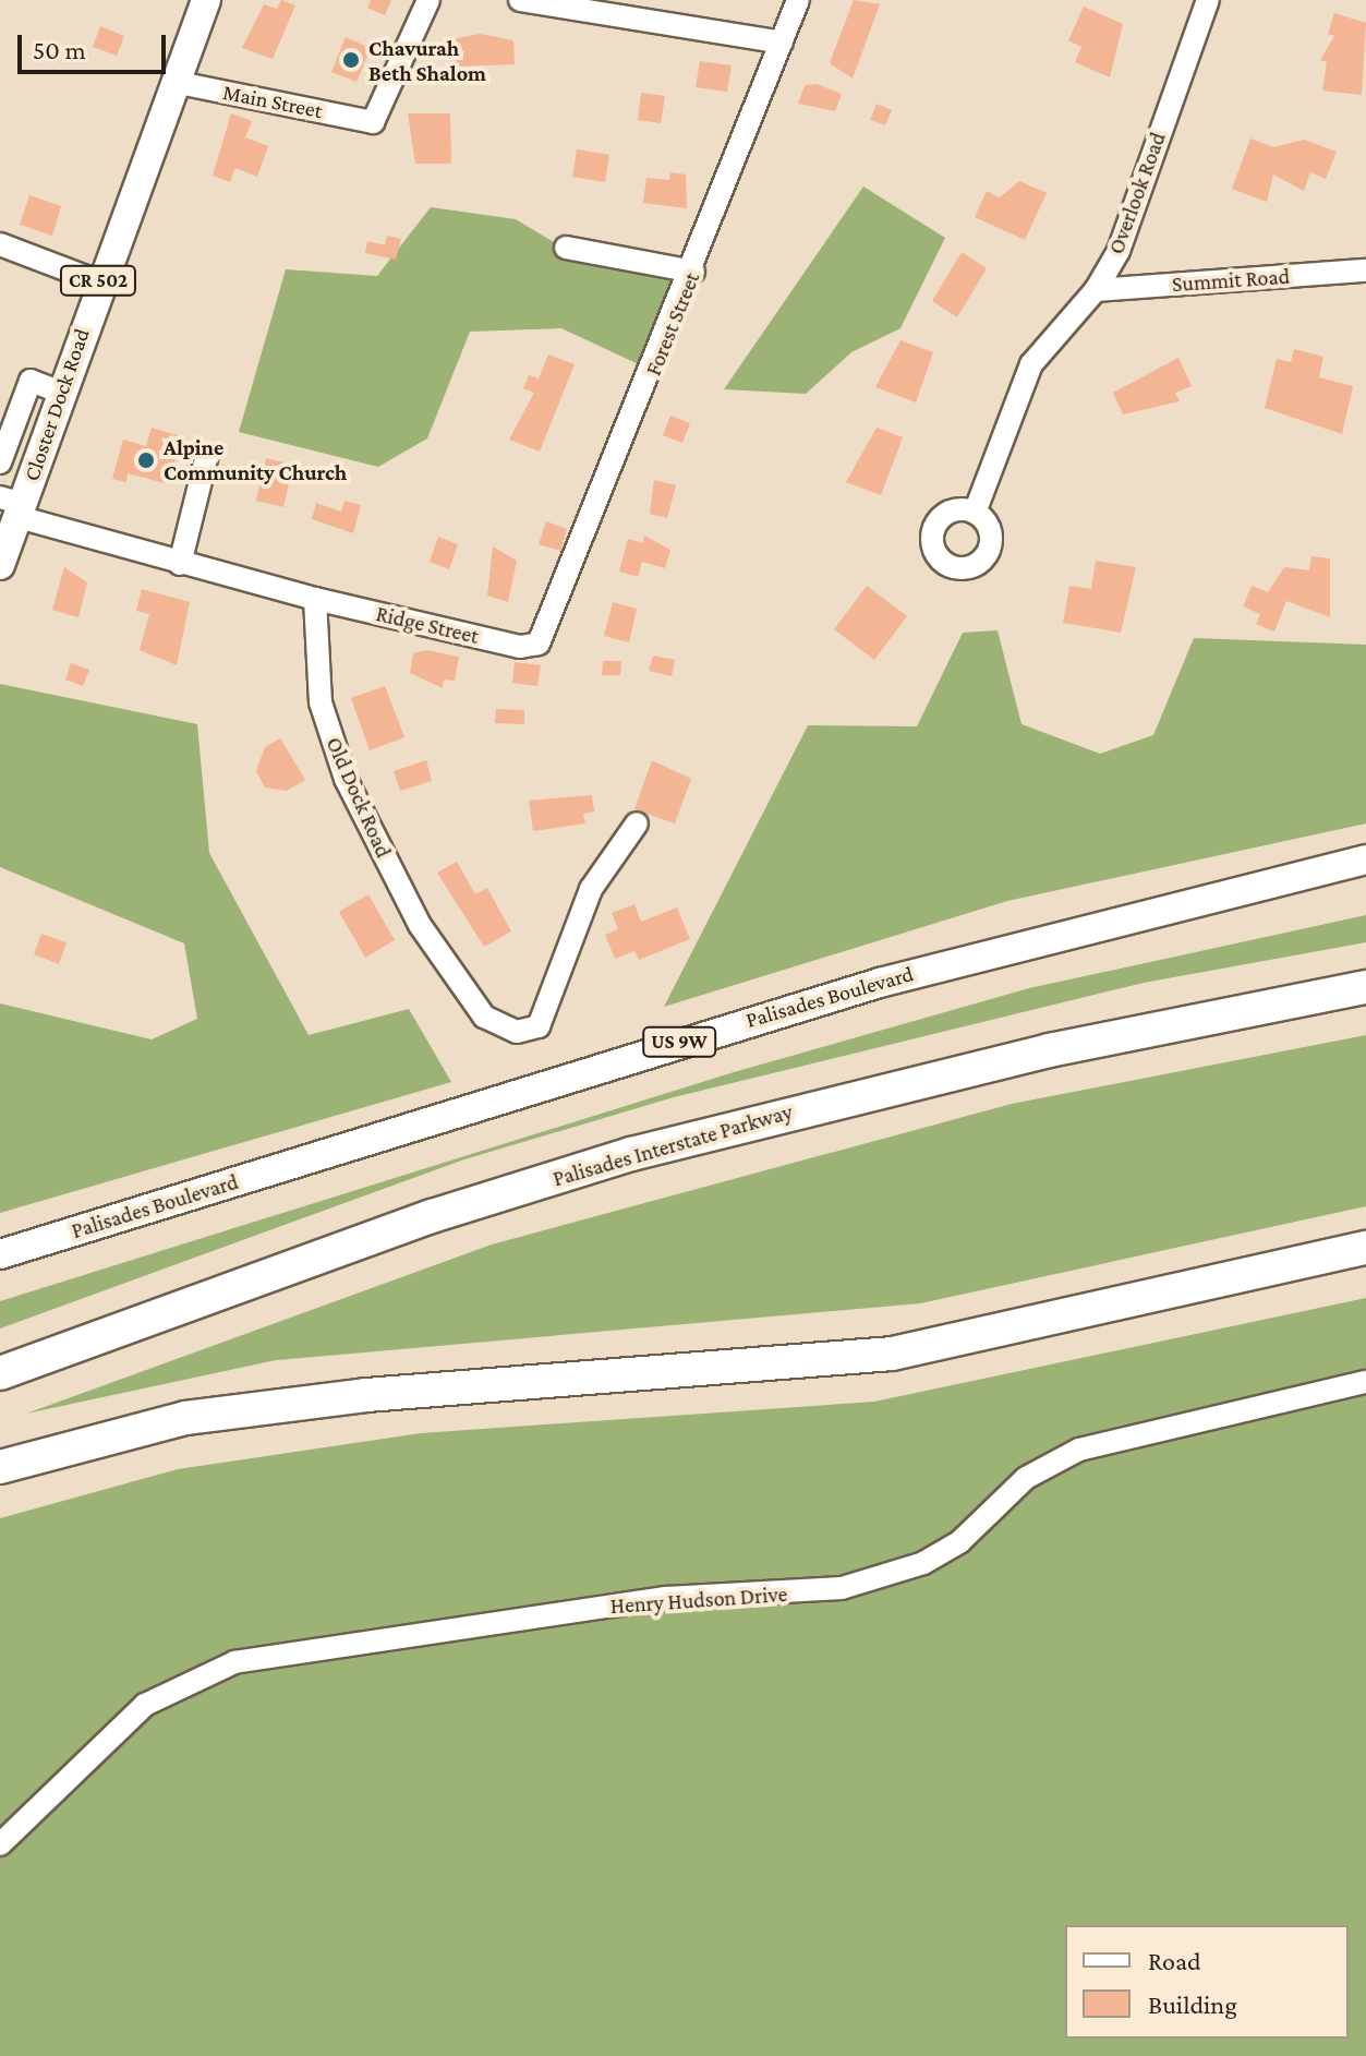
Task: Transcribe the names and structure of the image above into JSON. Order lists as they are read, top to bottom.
{
  "streets": {
    "highway": ["Palisades Interstate Parkway"],
    "main road": [
      "CR 502",
      "Closter Dock Road",
      "Palisades Boulevard",
      "US 9W"
    ],
    "street": [
      "Main Street",
      "Overlook Road",
      "Summit Road",
      "Forest Street",
      "Ridge Street",
      "Old Dock Road",
      "Henry Hudson Drive"
    ]
  },
  "crossings": [
    ["Main Street", "Closter Dock Road"],
    ["Overlook Road", "Summit Road"],
    ["Forest Street", "Ridge Street"],
    ["Ridge Street", "Old Dock Road"]
  ],
  "places": ["Chavurah Beth Shalom", "Alpine Community Church"],
  "legend": ["Road", "Building"],
  "scale_bar": "50 m"
}
